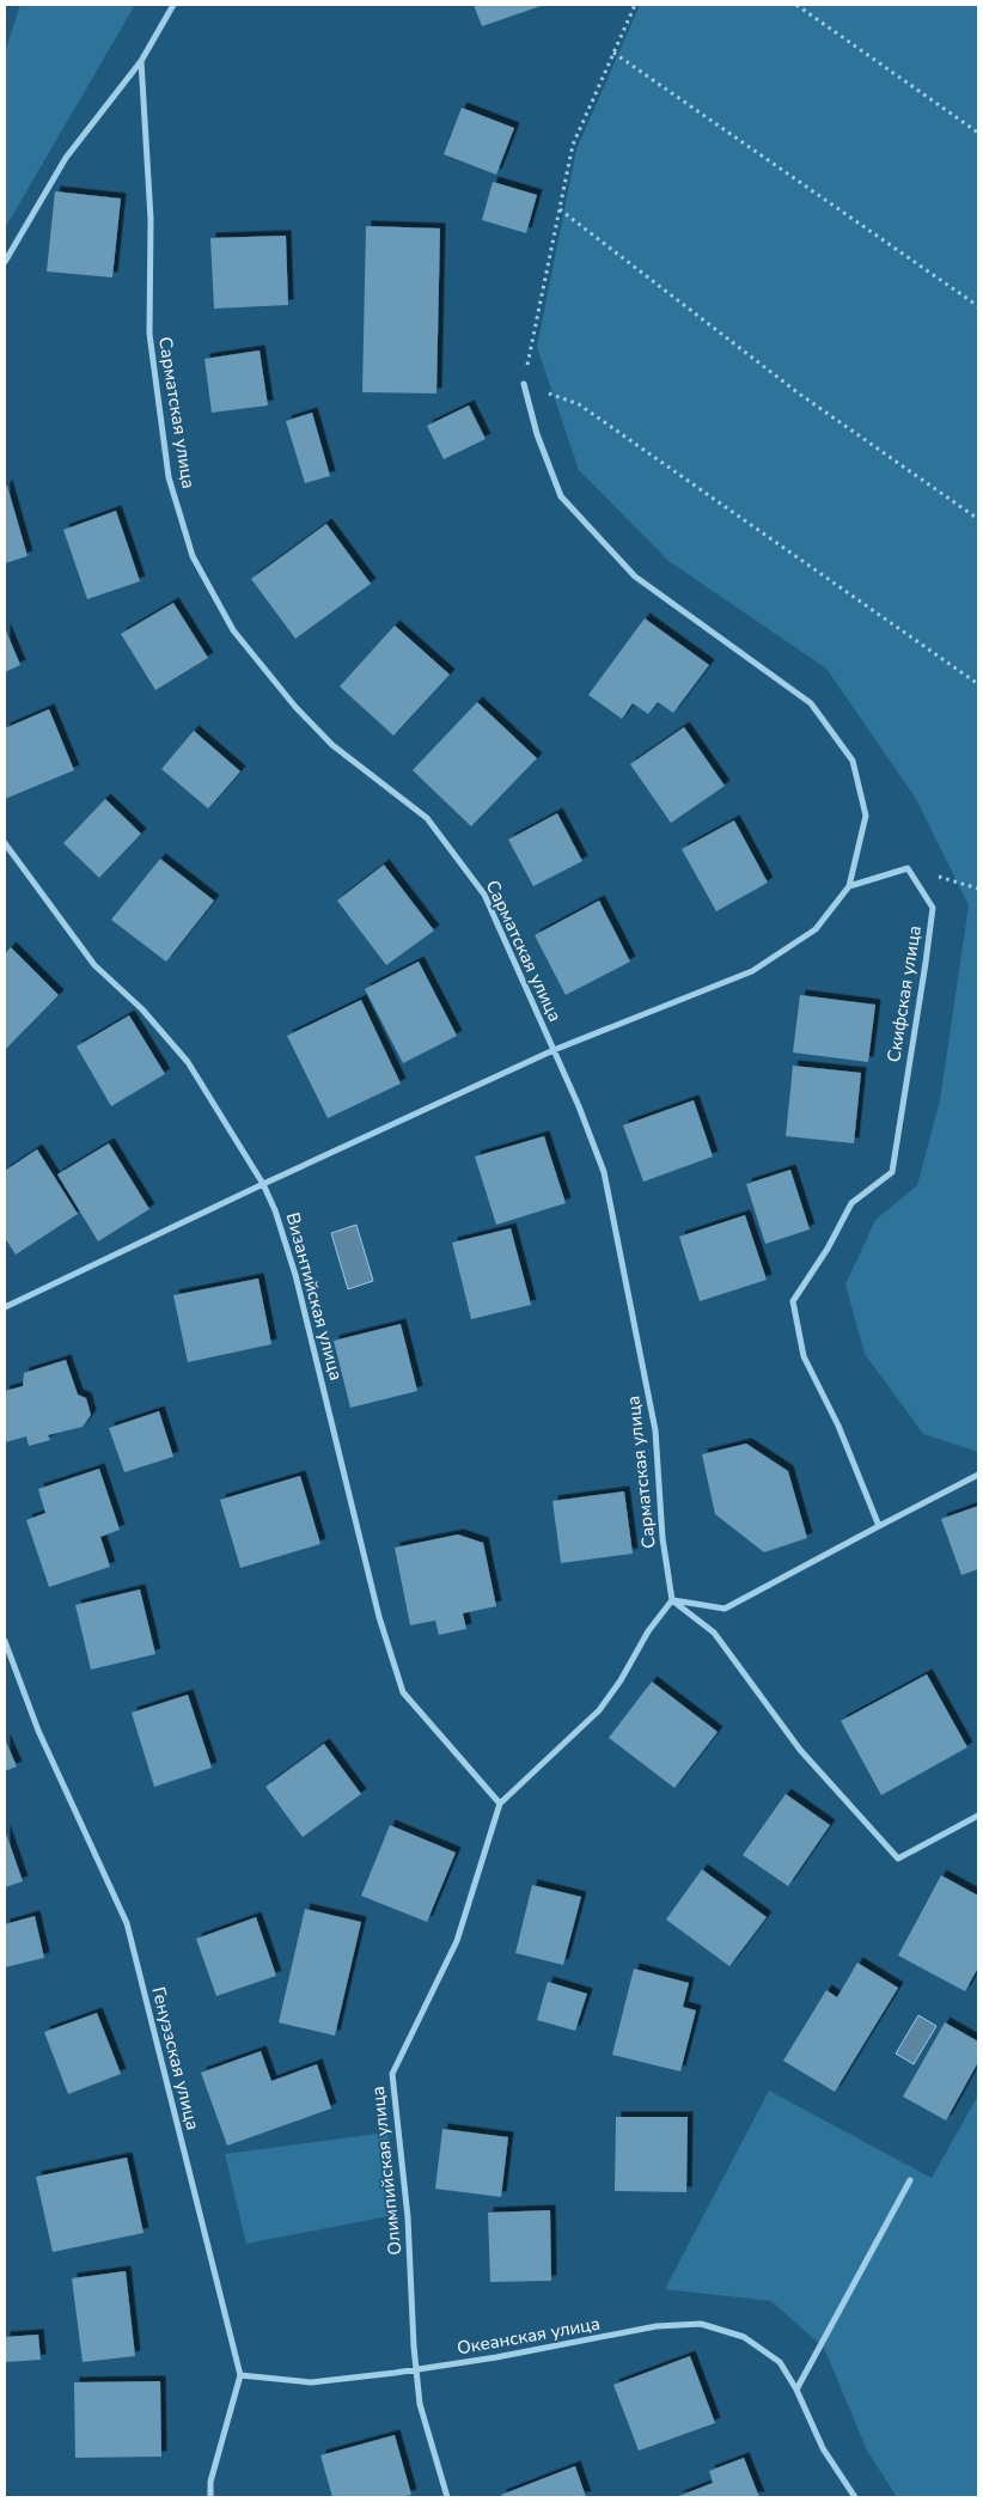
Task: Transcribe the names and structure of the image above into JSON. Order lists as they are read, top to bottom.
{
  "streets": {
    "street": [
      "Сарматская улица",
      "Скифская улица",
      "Византийская улица",
      "Генуэзская улица",
      "Олимпийская улица",
      "Океанская улица"
    ]
  },
  "crossings": [
    ["Сарматская улица", "Олимпийская улица"],
    ["Византийская улица", "Олимпийская улица"],
    ["Генуэзская улица", "Океанская улица"],
    ["Олимпийская улица", "Океанская улица"]
  ]
}
